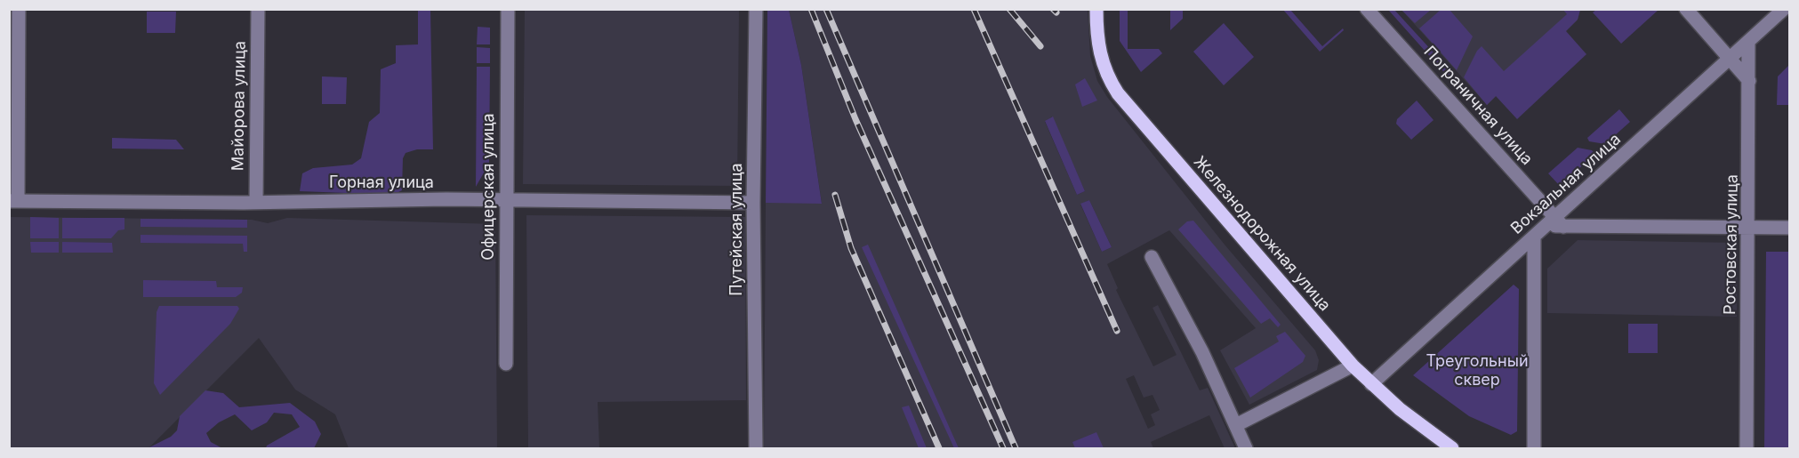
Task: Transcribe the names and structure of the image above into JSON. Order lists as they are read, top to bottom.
{
  "streets": {
    "main road": ["Железнодорожная улица"],
    "street": [
      "Майорова улица",
      "Пограничная улица",
      "Горная улица",
      "Вокзальная улица",
      "Офицерская улица",
      "Путейская улица",
      "Ростовская улица"
    ]
  },
  "crossings": [
    ["Майорова улица", "Горная улица"],
    ["Пограничная улица", "Вокзальная улица"],
    ["Горная улица", "Офицерская улица"],
    ["Горная улица", "Путейская улица"],
    ["Вокзальная улица", "Железнодорожная улица"],
    ["Вокзальная улица", "Ростовская улица"]
  ],
  "parks": ["Треугольный сквер"]
}
